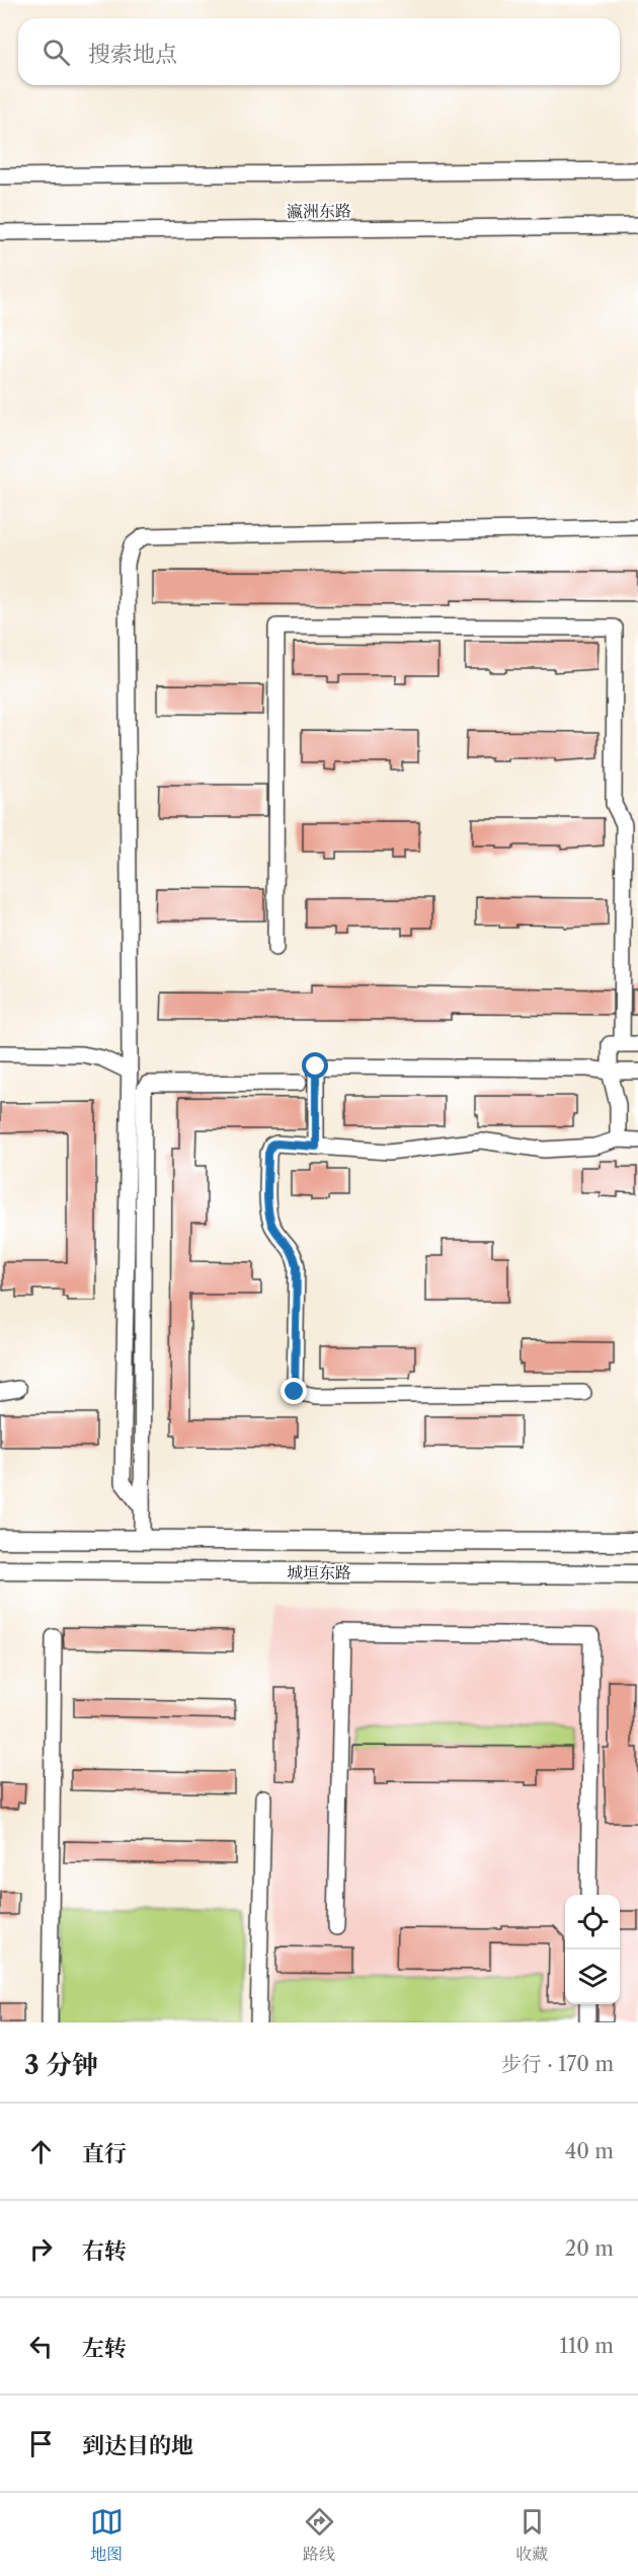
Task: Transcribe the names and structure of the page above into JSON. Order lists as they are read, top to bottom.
{
  "streets": {
    "main road": ["城垣东路"],
    "street": ["瀛洲东路"]
  },
  "page": {
    "search": "搜索地点",
    "heading": ["3 分钟", "步行 · 170 m"],
    "list": [
      ["直行", "40 m"],
      ["右转", "20 m"],
      ["左转", "110 m"],
      "到达目的地"
    ],
    "nav": ["地图", "路线", "收藏"]
  }
}
